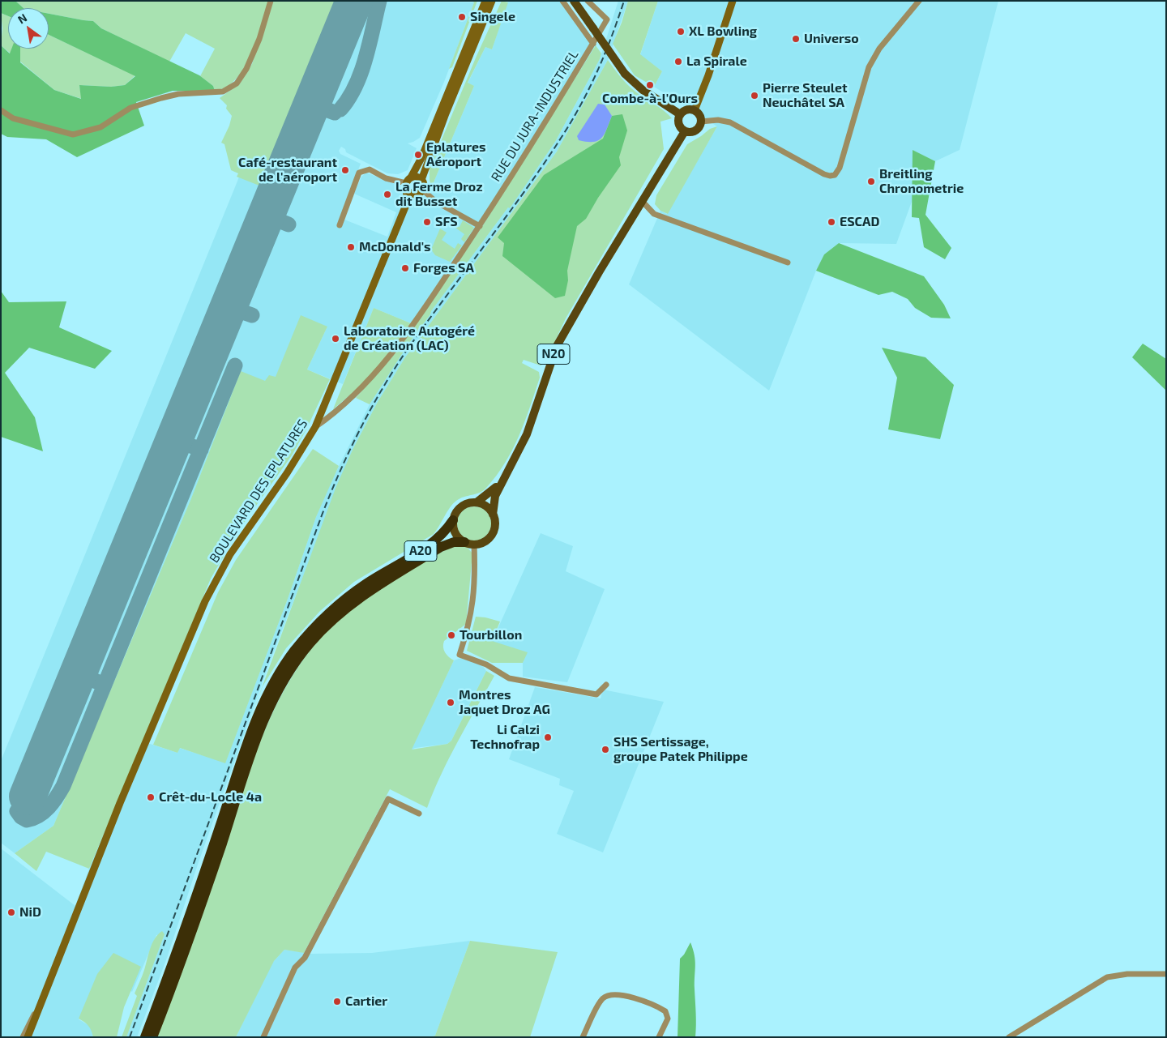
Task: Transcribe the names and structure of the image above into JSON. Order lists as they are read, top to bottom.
{
  "streets": {
    "highway": ["A20"],
    "main road": ["N20", "BOULEVARD DES EPLATURES"],
    "street": ["RUE DU JURA-INDUSTRIEL"]
  },
  "crossings": [
    ["RUE DU JURA-INDUSTRIEL", "BOULEVARD DES EPLATURES"],
    ["N20", "A20"]
  ],
  "places": [
    "Singele",
    "XL Bowling",
    "Universo",
    "La Spirale",
    "Combe-à-l'Ours",
    "Pierre Steulet Neuchâtel SA",
    "Eplatures Aéroport",
    "Café-restaurant de l'aéroport",
    "Breitling Chronometrie",
    "La Ferme Droz dit Busset",
    "SFS",
    "ESCAD",
    "McDonald's",
    "Forges SA",
    "Laboratoire Autogéré de Création (LAC)",
    "Tourbillon",
    "Montres Jaquet Droz AG",
    "Li Calzi Technofrap",
    "SHS Sertissage, groupe Patek Philippe",
    "Crêt-du-Locle 4a",
    "NiD",
    "Cartier"
  ],
  "north": "top left"
}
